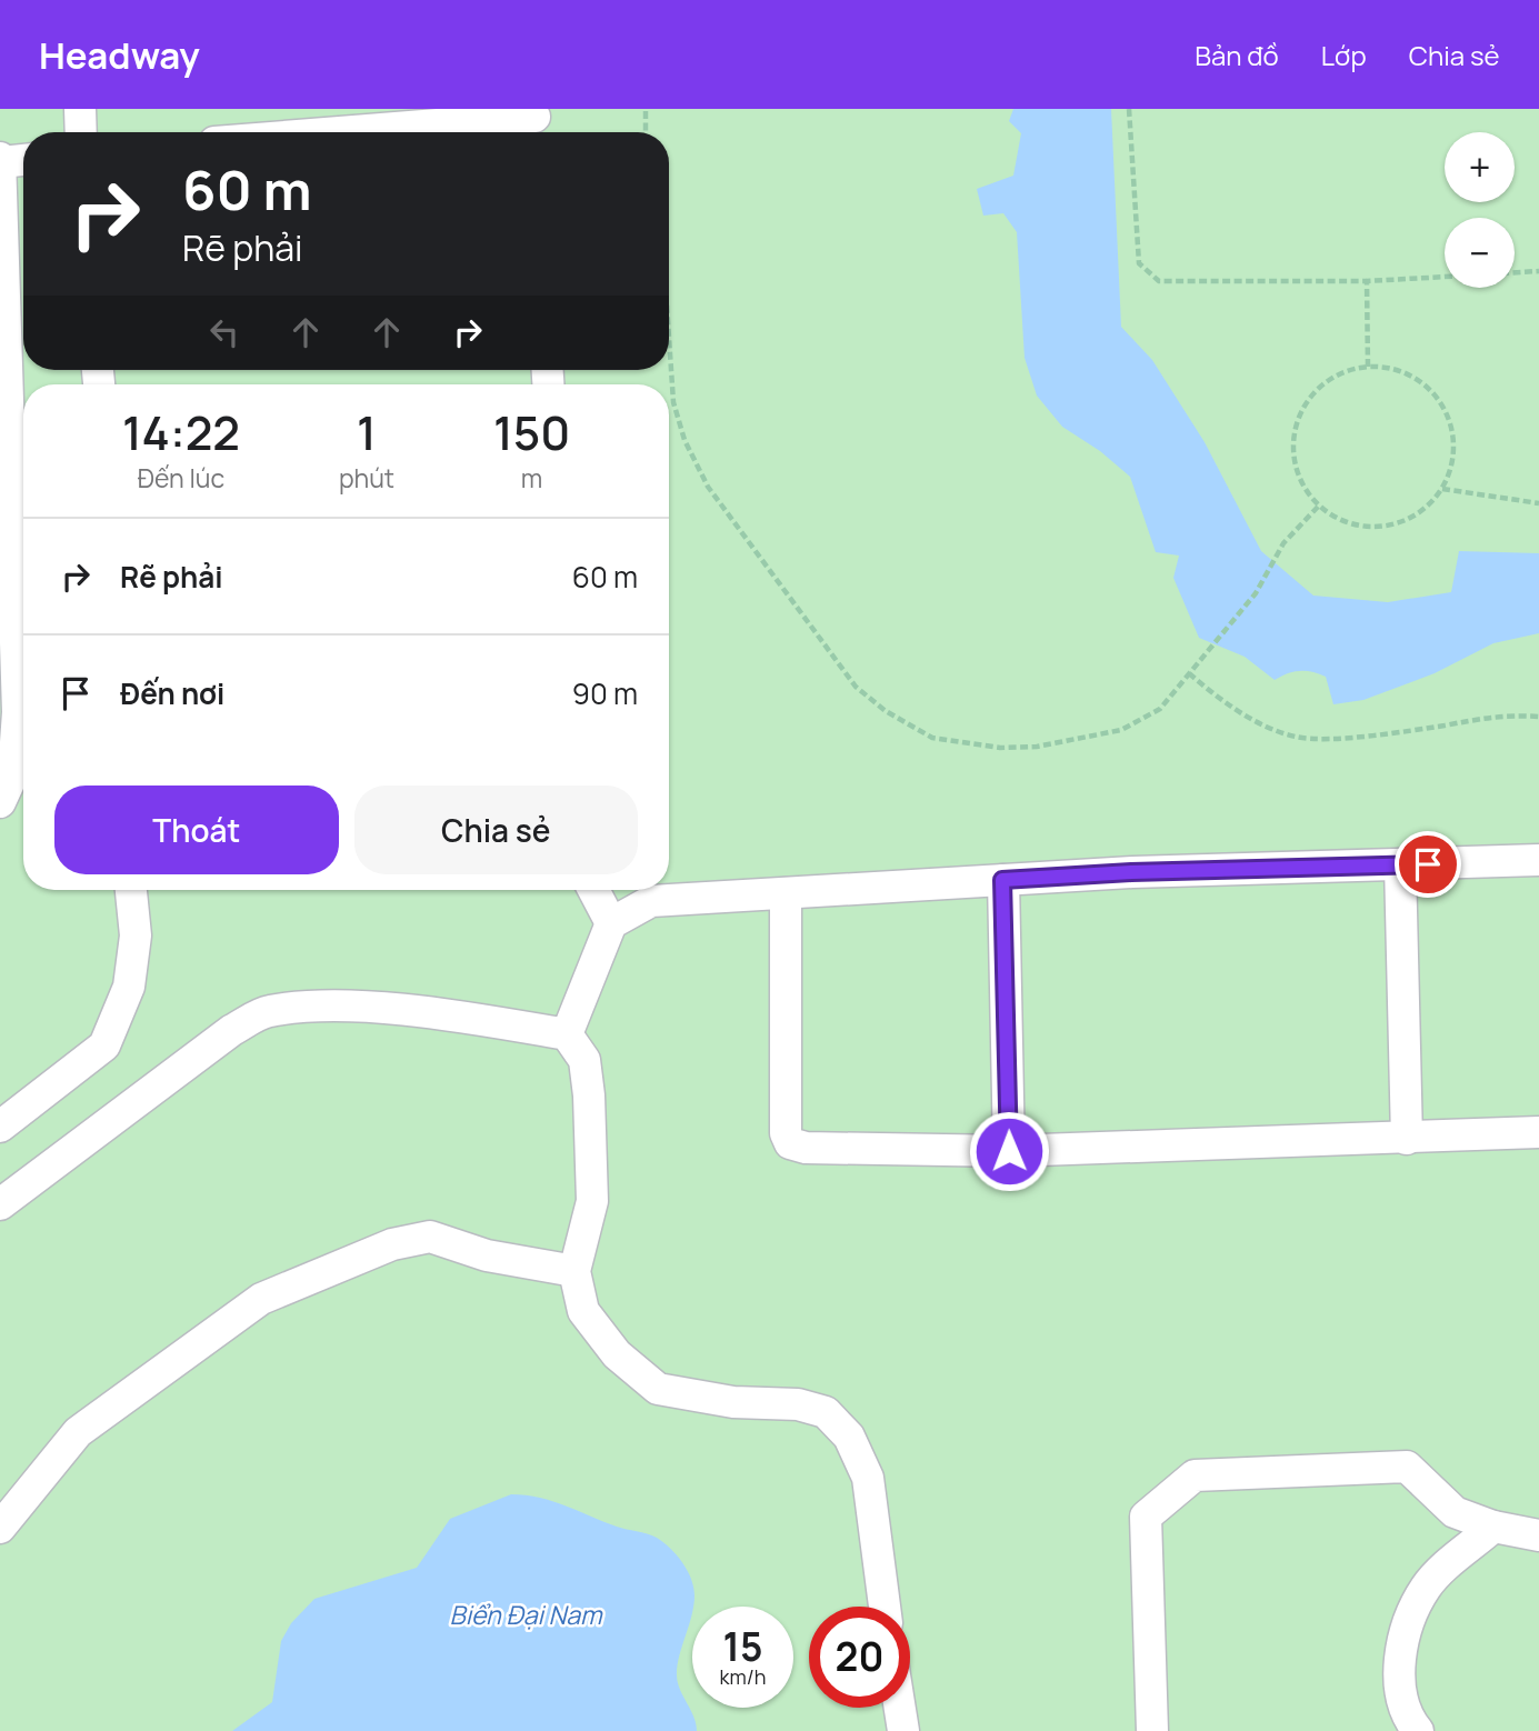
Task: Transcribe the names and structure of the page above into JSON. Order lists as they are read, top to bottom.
{
  "water": ["Biển Đại Nam"],
  "page": {
    "header": "Headway",
    "nav": ["Bản đồ", "Lớp", "Chia sẻ"],
    "map_buttons": ["+", "−"],
    "turn": ["60 m", "Rẽ phải"],
    "eta": [
      "14:22",
      "Đến lúc",
      "1",
      "phút",
      "150",
      "m"
    ],
    "list": [
      {
        "name": "Rẽ phải",
        "value": "60 m"
      },
      {
        "name": "Đến nơi",
        "value": "90 m"
      }
    ],
    "buttons": ["Thoát", "Chia sẻ"],
    "speed": "15 km/h",
    "limit": "20"
  }
}
